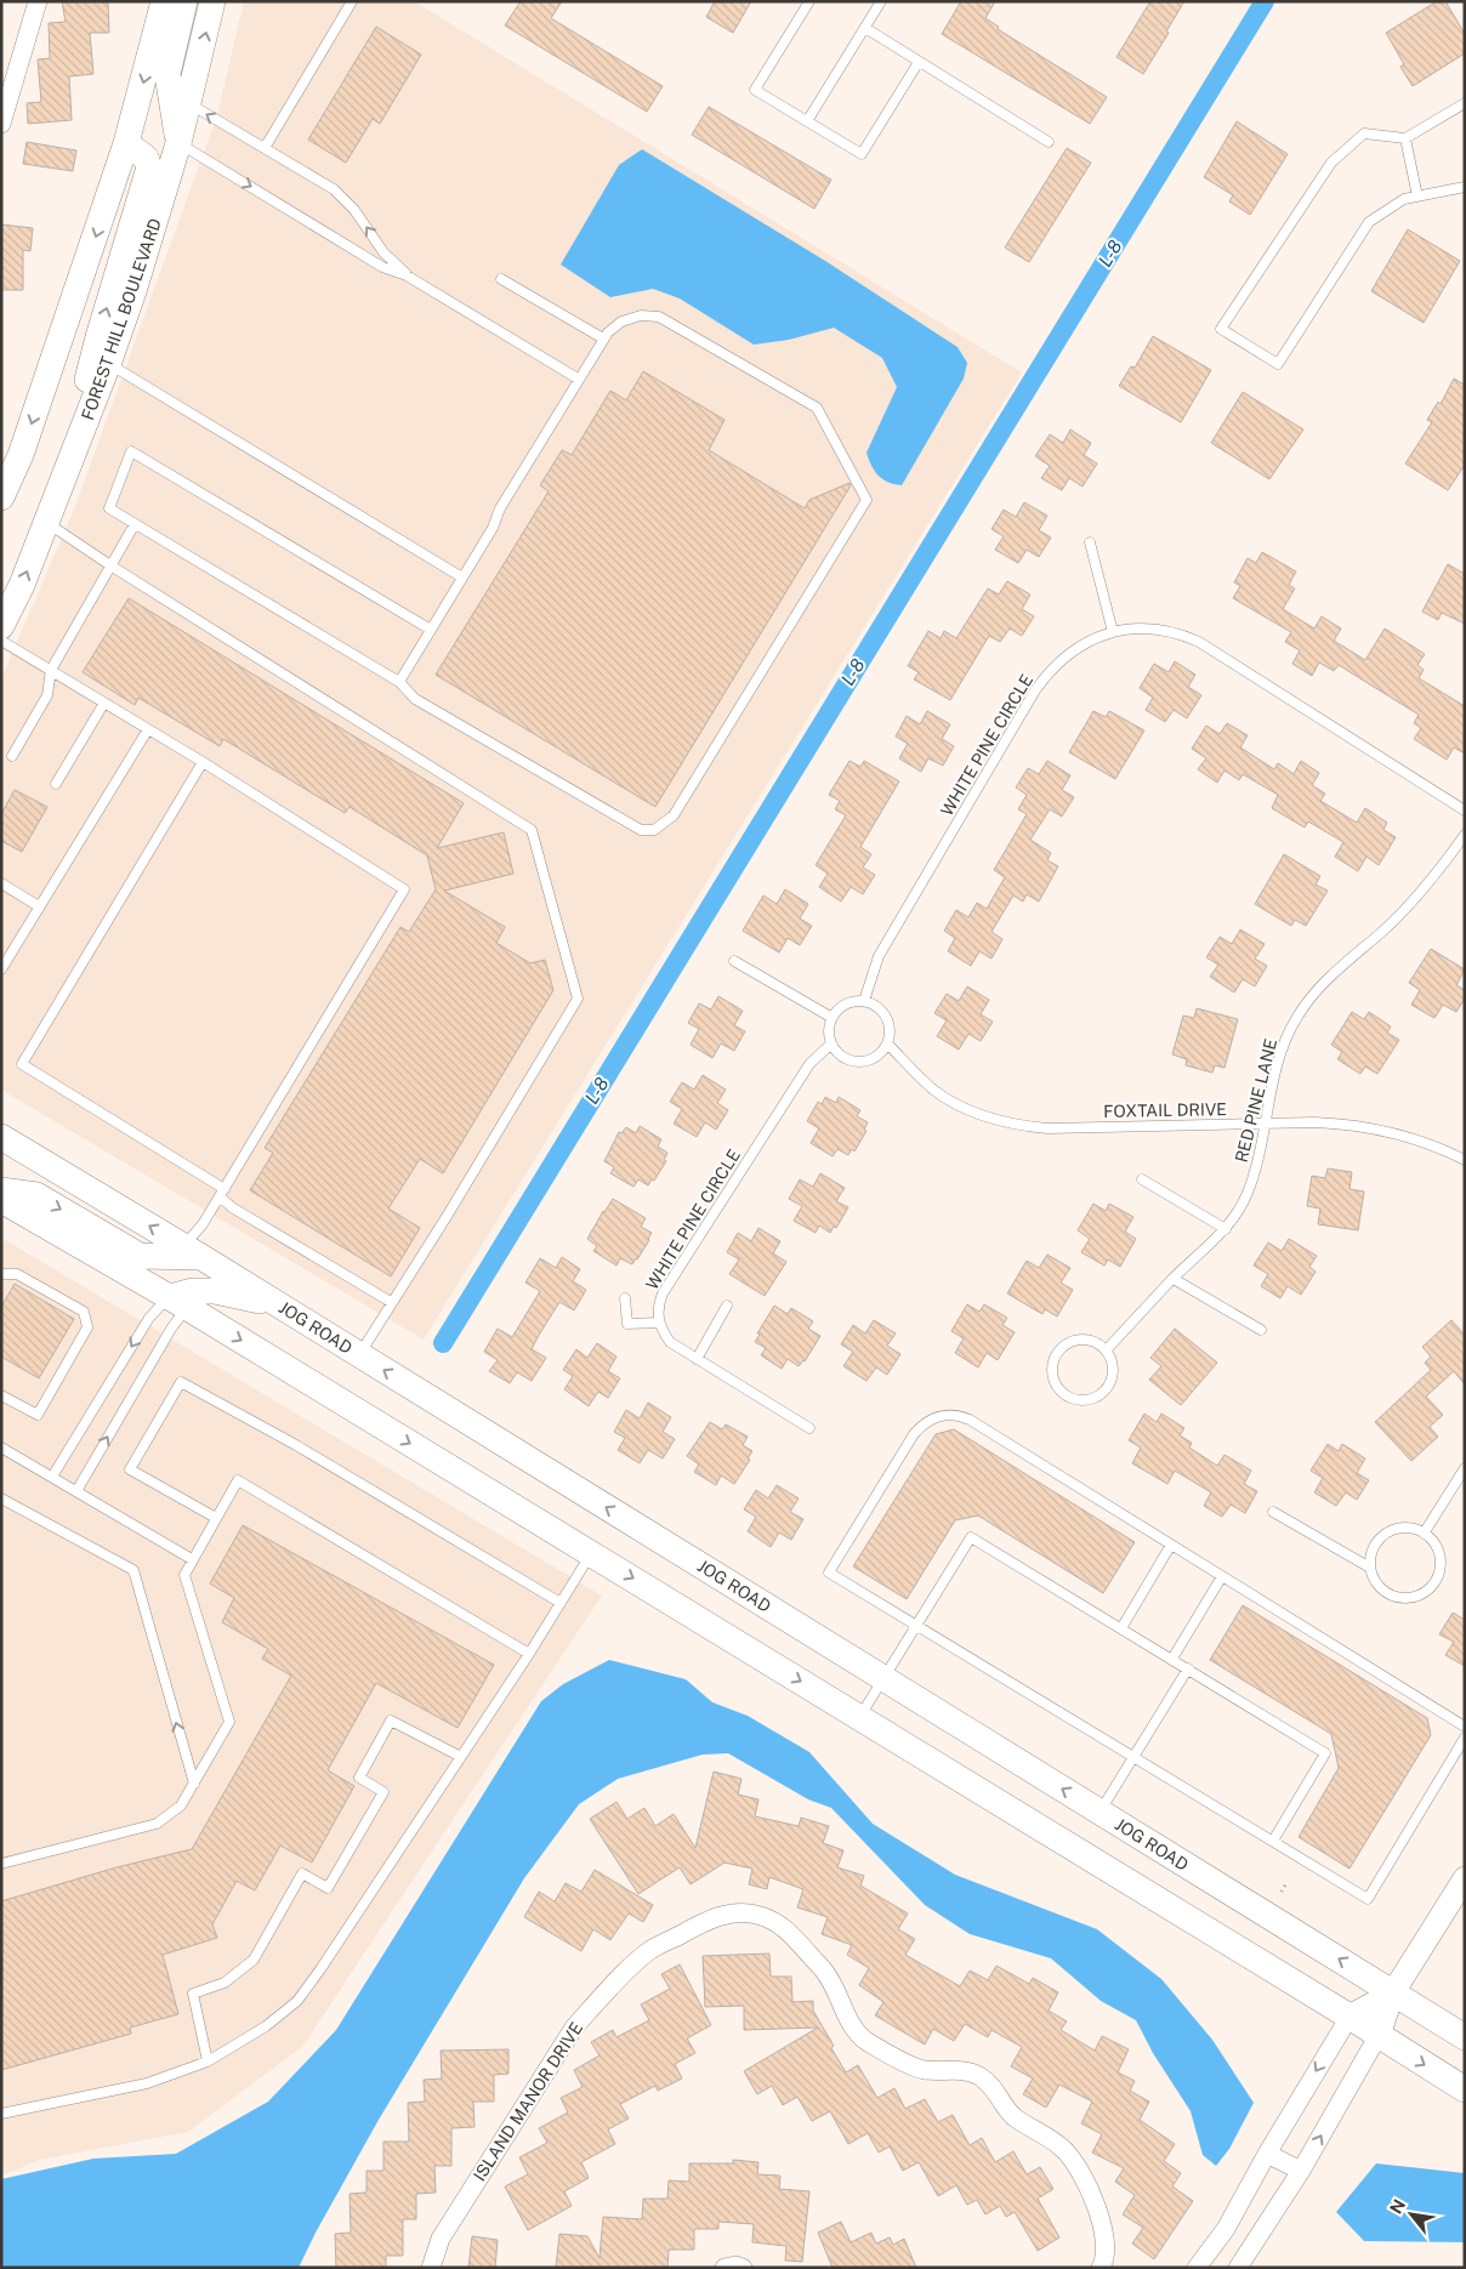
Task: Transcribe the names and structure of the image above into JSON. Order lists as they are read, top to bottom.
{
  "streets": {
    "main road": ["FOREST HILL BOULEVARD", "JOG ROAD"],
    "street": ["ISLAND MANOR DRIVE"],
    "lane": ["WHITE PINE CIRCLE", "RED PINE LANE", "FOXTAIL DRIVE"]
  },
  "crossings": [
    ["WHITE PINE CIRCLE", "FOXTAIL DRIVE"],
    ["RED PINE LANE", "FOXTAIL DRIVE"]
  ],
  "water": ["L-8"],
  "north": "top left"
}
